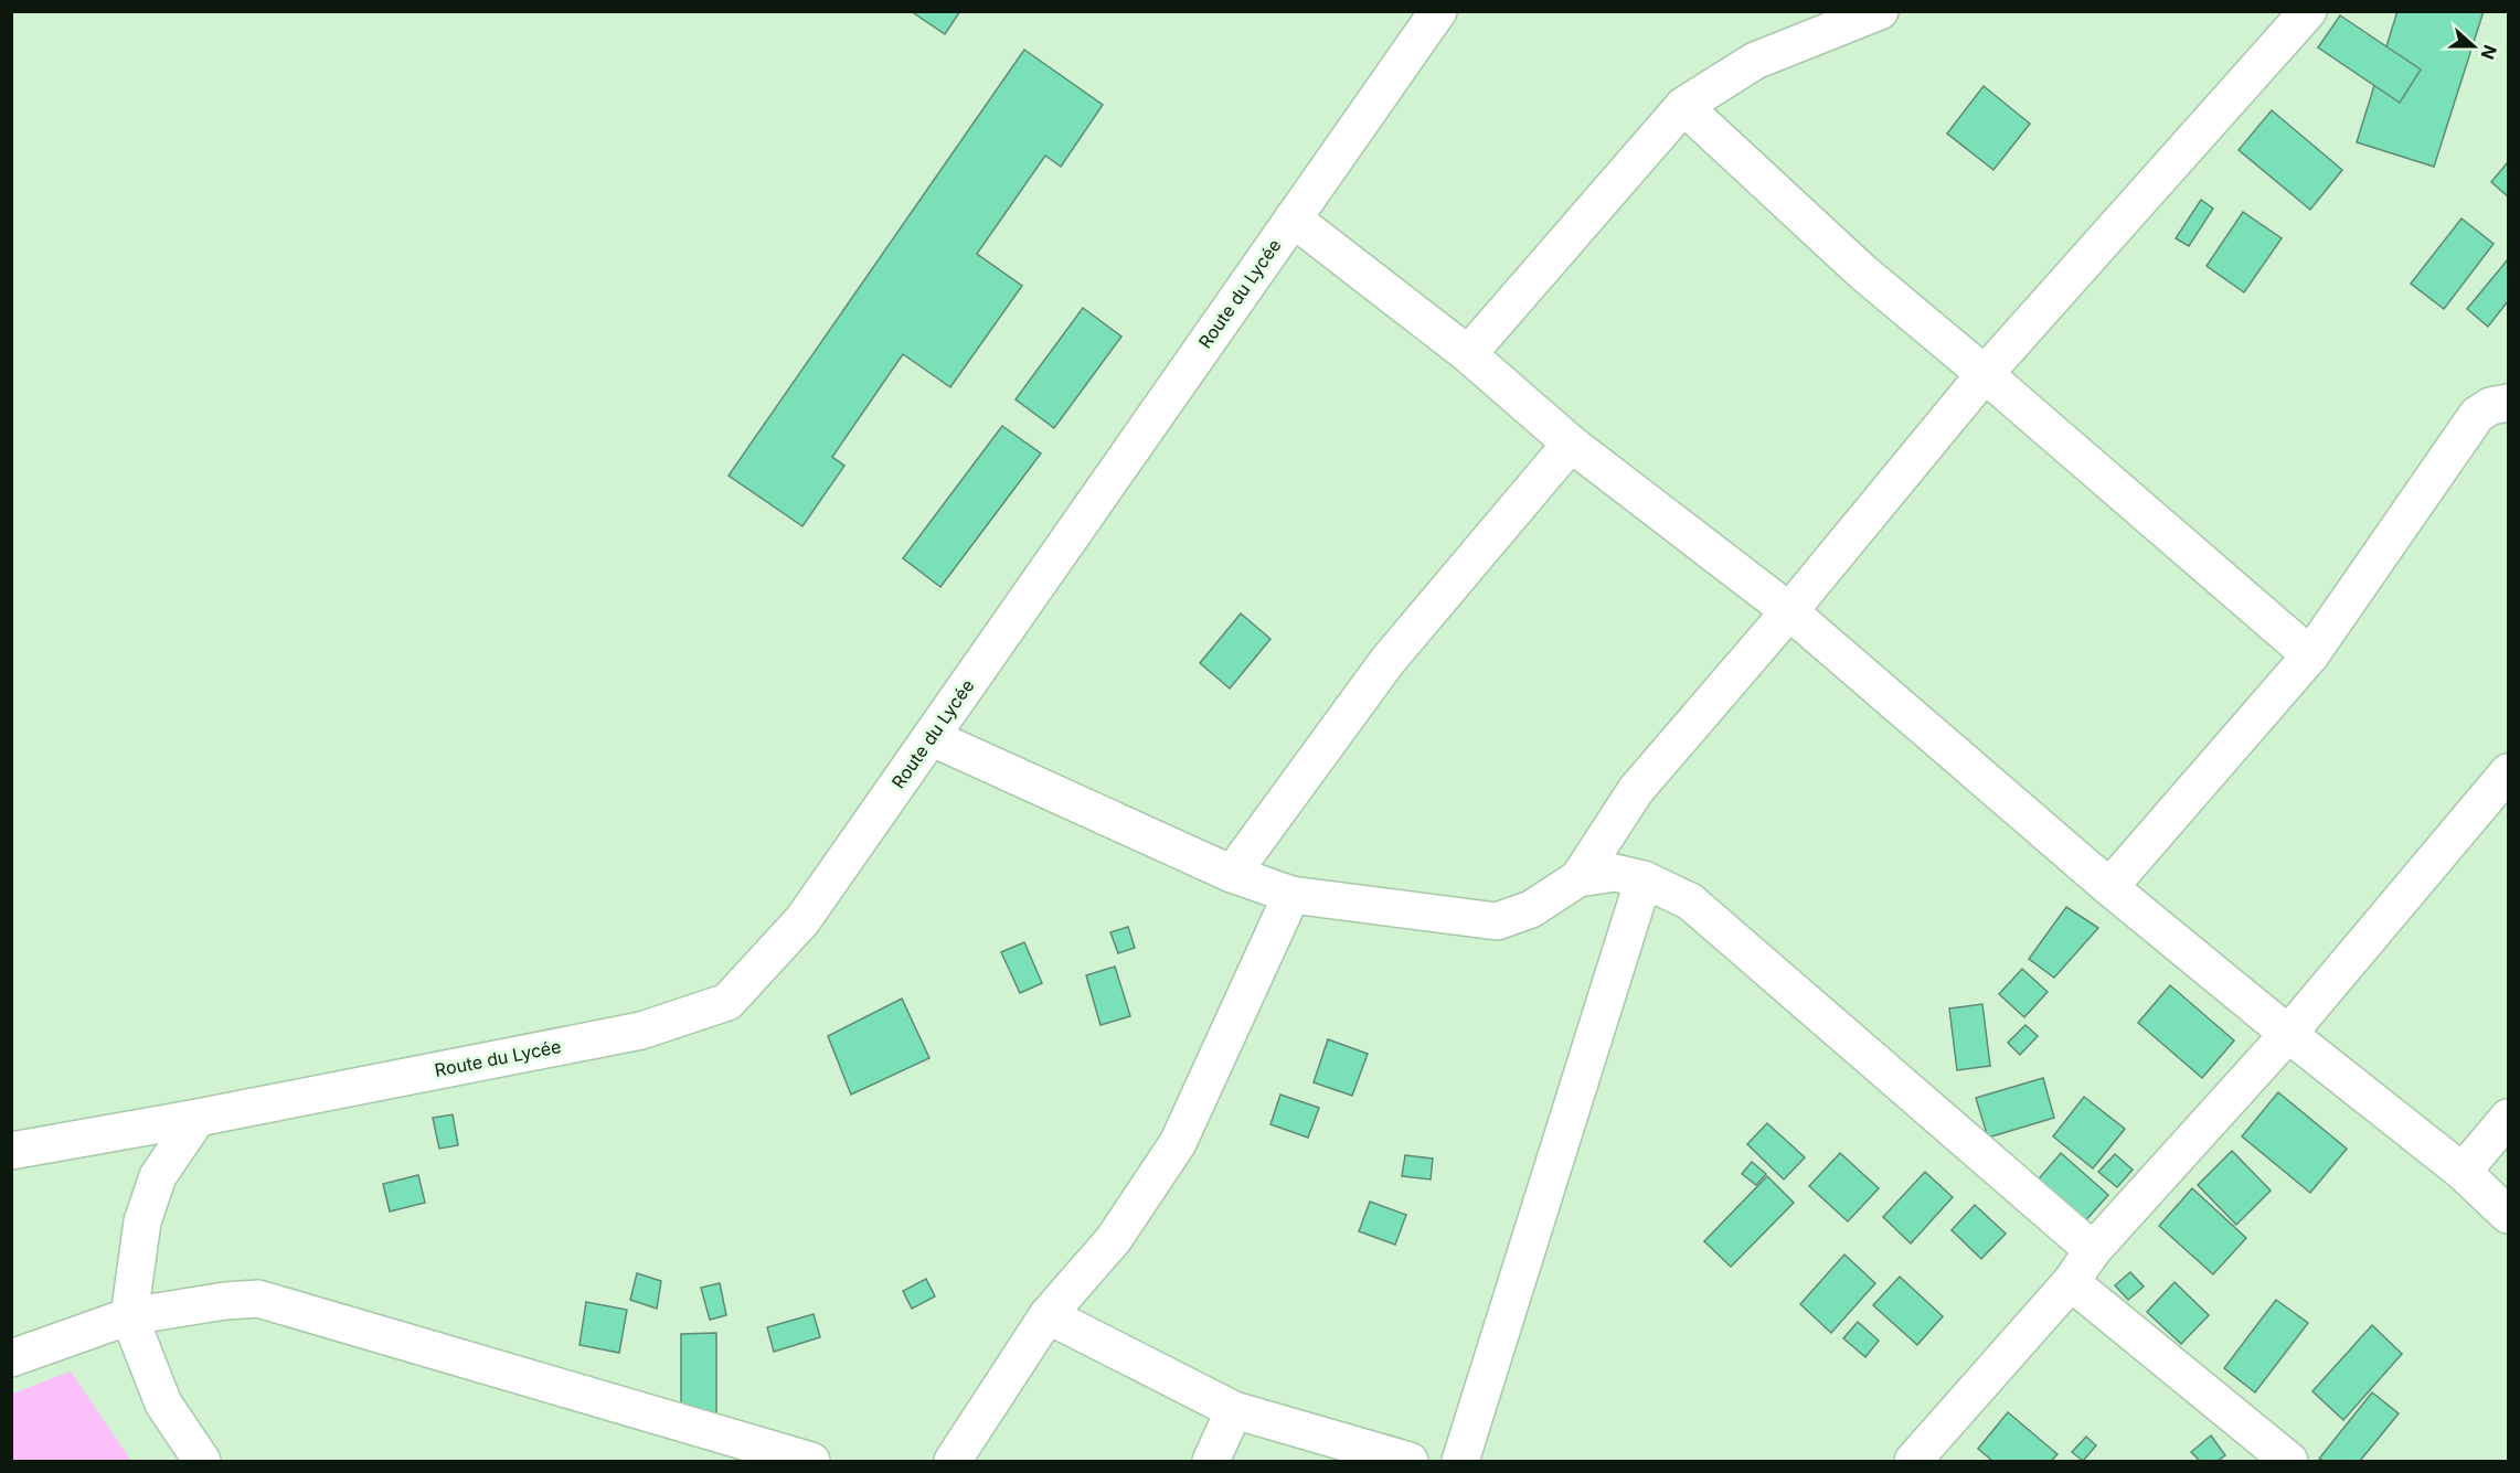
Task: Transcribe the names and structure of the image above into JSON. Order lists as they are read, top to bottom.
{
  "streets": {
    "street": ["Route du Lycée"]
  },
  "north": "right"
}
